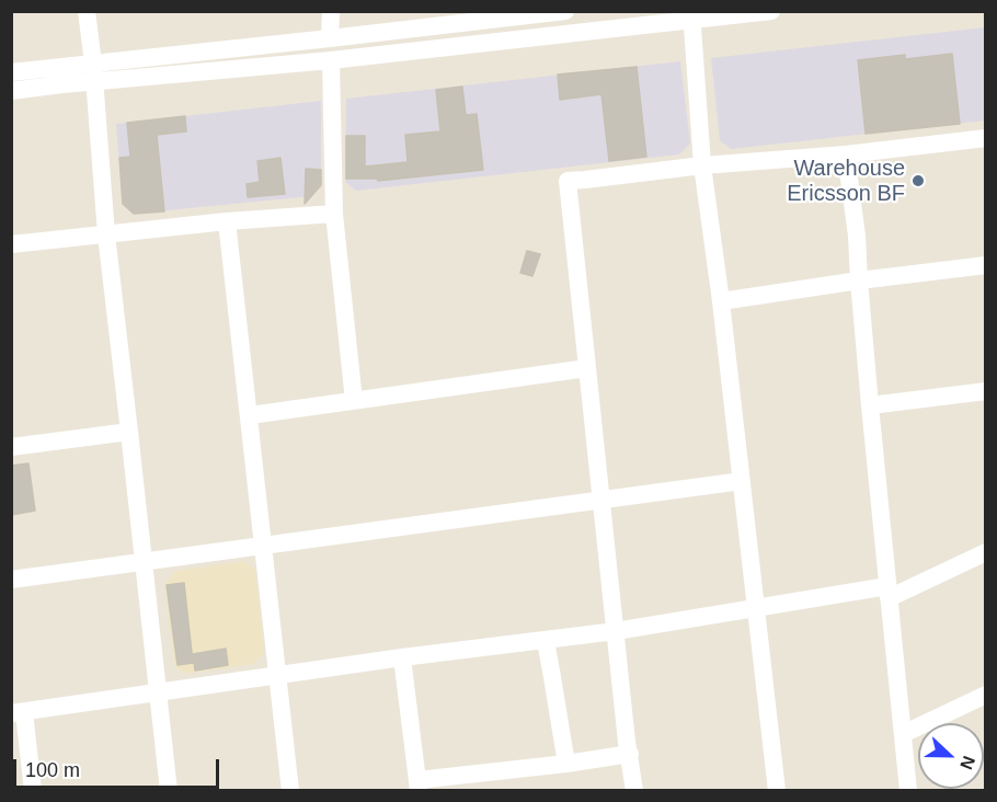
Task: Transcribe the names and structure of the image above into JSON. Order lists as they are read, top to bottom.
{
  "places": ["Warehouse Ericsson BF"],
  "scale_bar": "100 m",
  "north": "right"
}
